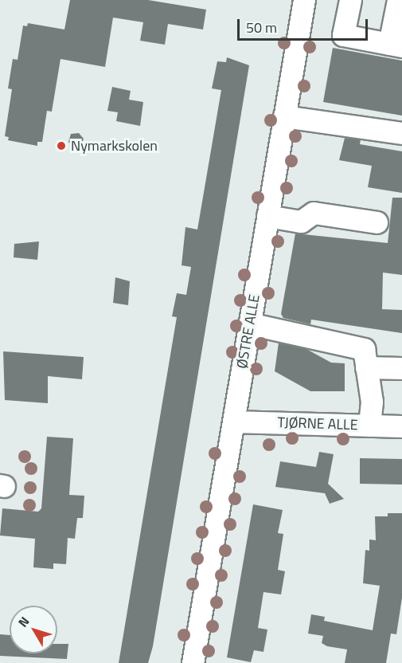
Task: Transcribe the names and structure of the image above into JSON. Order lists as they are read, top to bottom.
{
  "streets": {
    "street": ["ØSTRE ALLE", "TJØRNE ALLE"]
  },
  "crossings": [
    ["ØSTRE ALLE", "TJØRNE ALLE"]
  ],
  "places": ["Nymarkskolen"],
  "scale_bar": "50 m",
  "north": "top left"
}
